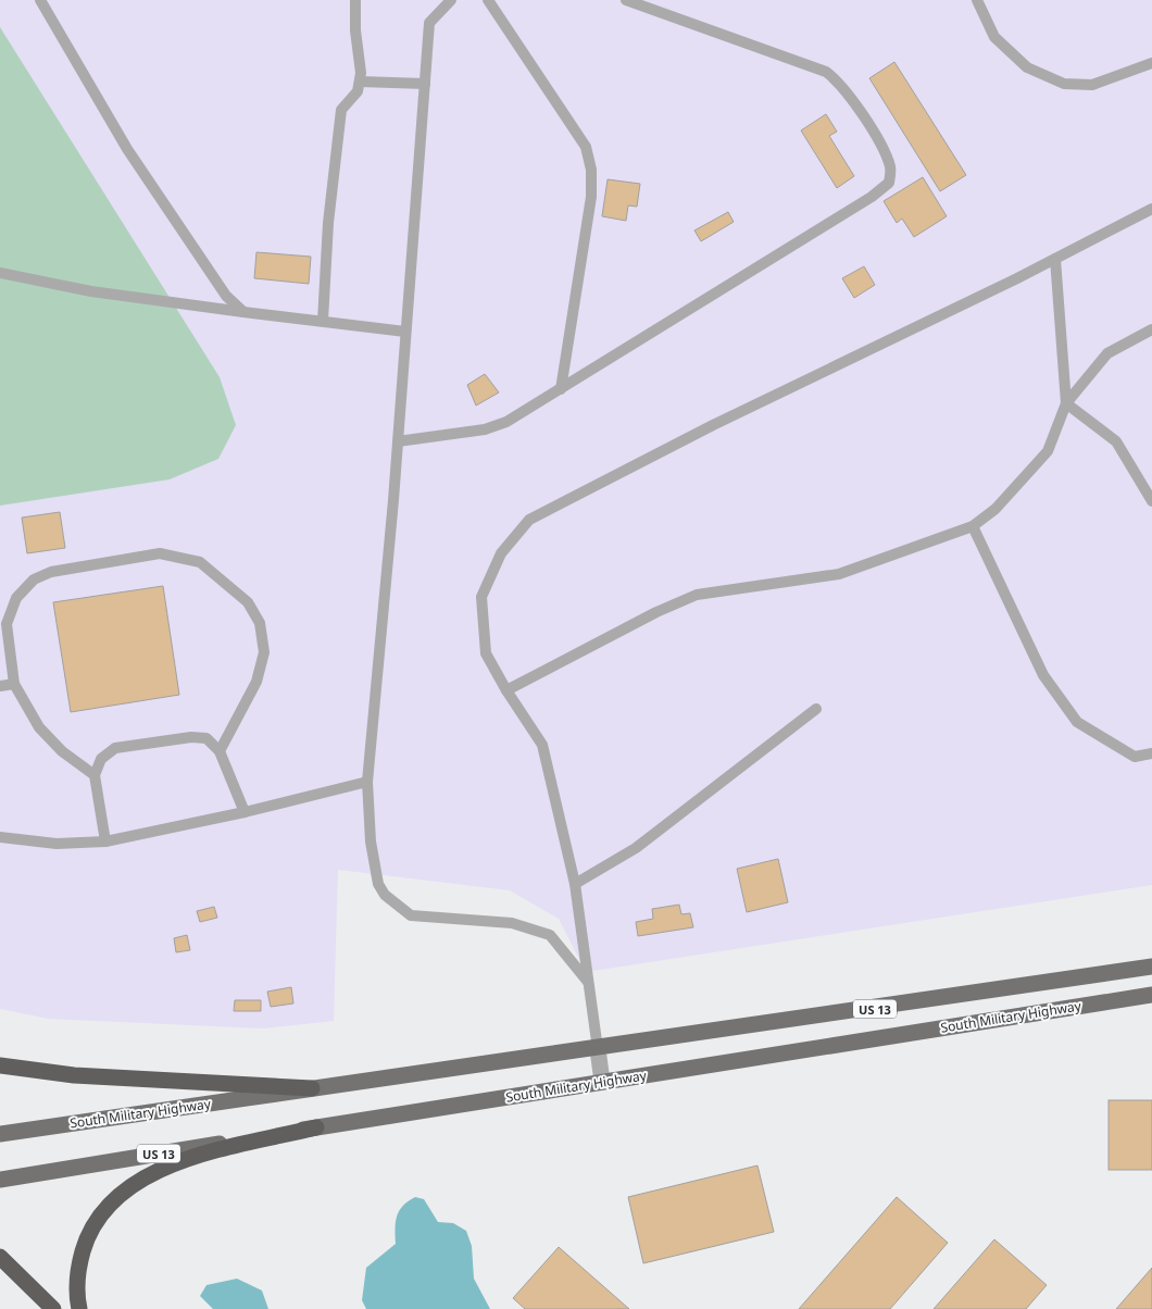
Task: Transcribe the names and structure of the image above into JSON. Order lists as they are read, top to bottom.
{
  "streets": {
    "main road": ["US 13", "South Military Highway"]
  }
}
